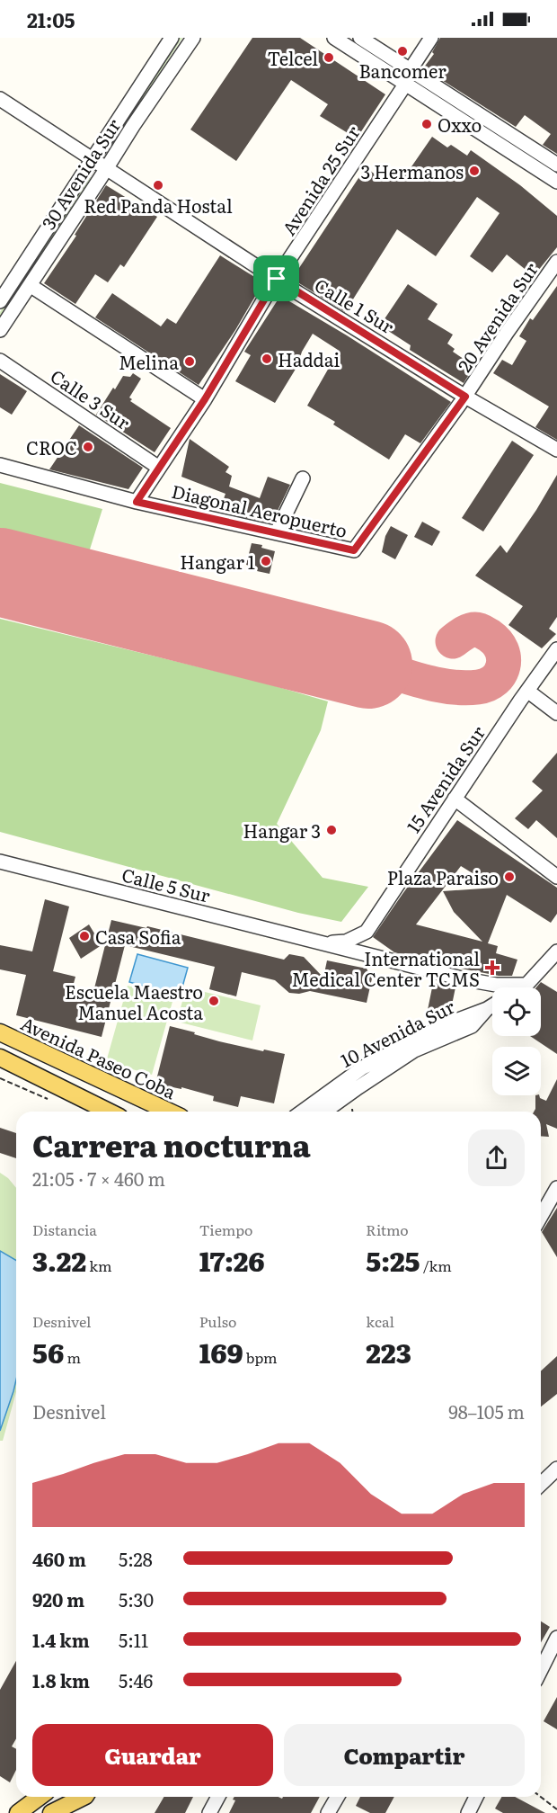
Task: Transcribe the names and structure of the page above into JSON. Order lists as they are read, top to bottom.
{
  "streets": {
    "main road": ["Avenida Paseo Coba"],
    "street": [
      "30 Avenida Sur",
      "Avenida 25 Sur",
      "Calle 1 Sur",
      "20 Avenida Sur",
      "Calle 3 Sur",
      "Diagonal Aeropuerto",
      "15 Avenida Sur",
      "Calle 5 Sur",
      "10 Avenida Sur"
    ]
  },
  "crossings": [
    ["30 Avenida Sur", "Calle 1 Sur"],
    ["Avenida 25 Sur", "Calle 1 Sur"],
    ["Avenida 25 Sur", "Calle 3 Sur"],
    ["Avenida 25 Sur", "Diagonal Aeropuerto"],
    ["Calle 1 Sur", "20 Avenida Sur"],
    ["20 Avenida Sur", "Diagonal Aeropuerto"]
  ],
  "places": {
    "other": [
      "Bancomer",
      "Telcel",
      "Oxxo",
      "3 Hermanos",
      "Red Panda Hostal",
      "Haddai",
      "Melina",
      "CROC",
      "Hangar 1",
      "Hangar 3",
      "Plaza Paraiso",
      "Casa Sofia",
      "Escuela Maestro Manuel Acosta"
    ],
    "health": ["International Medical Center TCMS"]
  },
  "page": {
    "status": "21:05",
    "heading": ["Carrera nocturna", "21:05 · 7 × 460 m"],
    "stats": [
      ["Distancia", "3.22 km"],
      ["Tiempo", "17:26"],
      ["Ritmo", "5:25 /km"],
      ["Desnivel", "56 m"],
      ["Pulso", "169 bpm"],
      ["kcal", "223"]
    ],
    "chart": ["Desnivel", "98–105 m"],
    "list": [
      {
        "name": "460 m",
        "note": "5:28"
      },
      {
        "name": "920 m",
        "note": "5:30"
      },
      {
        "name": "1.4 km",
        "note": "5:11"
      },
      {
        "name": "1.8 km",
        "note": "5:46"
      }
    ],
    "buttons": ["Guardar", "Compartir"]
  }
}
